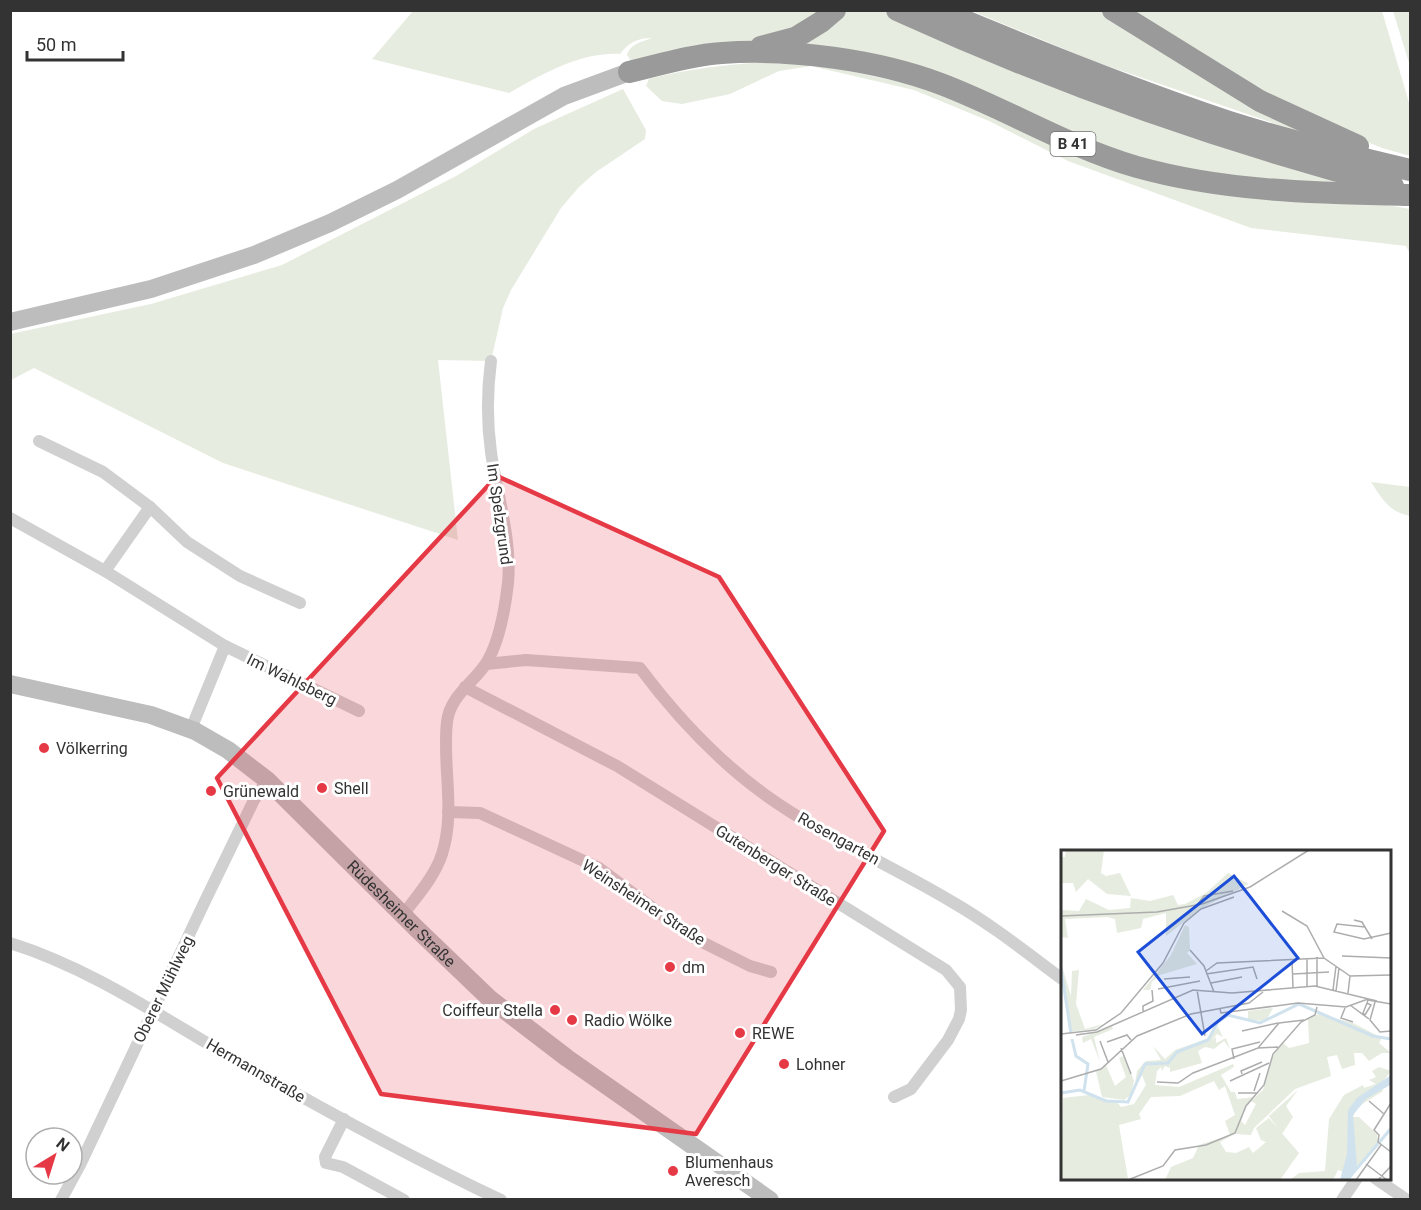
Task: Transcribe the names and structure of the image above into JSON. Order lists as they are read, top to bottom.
{
  "streets": {
    "highway": ["B 41"],
    "street": [
      "Im Spelzgrund",
      "Im Wahlsberg",
      "Rosengarten",
      "Gutenberger Straße",
      "Weinsheimer Straße",
      "Rüdesheimer Straße",
      "Oberer Mühlweg",
      "Hermannstraße"
    ]
  },
  "crossings": [
    ["Im Spelzgrund", "Rosengarten"],
    ["Im Spelzgrund", "Gutenberger Straße"],
    ["Im Spelzgrund", "Weinsheimer Straße"],
    ["Im Spelzgrund", "Rüdesheimer Straße"],
    ["Im Wahlsberg", "Rüdesheimer Straße"],
    ["Rüdesheimer Straße", "Oberer Mühlweg"],
    ["Oberer Mühlweg", "Hermannstraße"]
  ],
  "places": [
    "Völkerring",
    "Shell",
    "Grünewald",
    "dm",
    "Coiffeur Stella",
    "Radio Wölke",
    "REWE",
    "Lohner",
    "Blumenhaus Averesch"
  ],
  "scale_bar": "50 m",
  "north": "top right"
}
